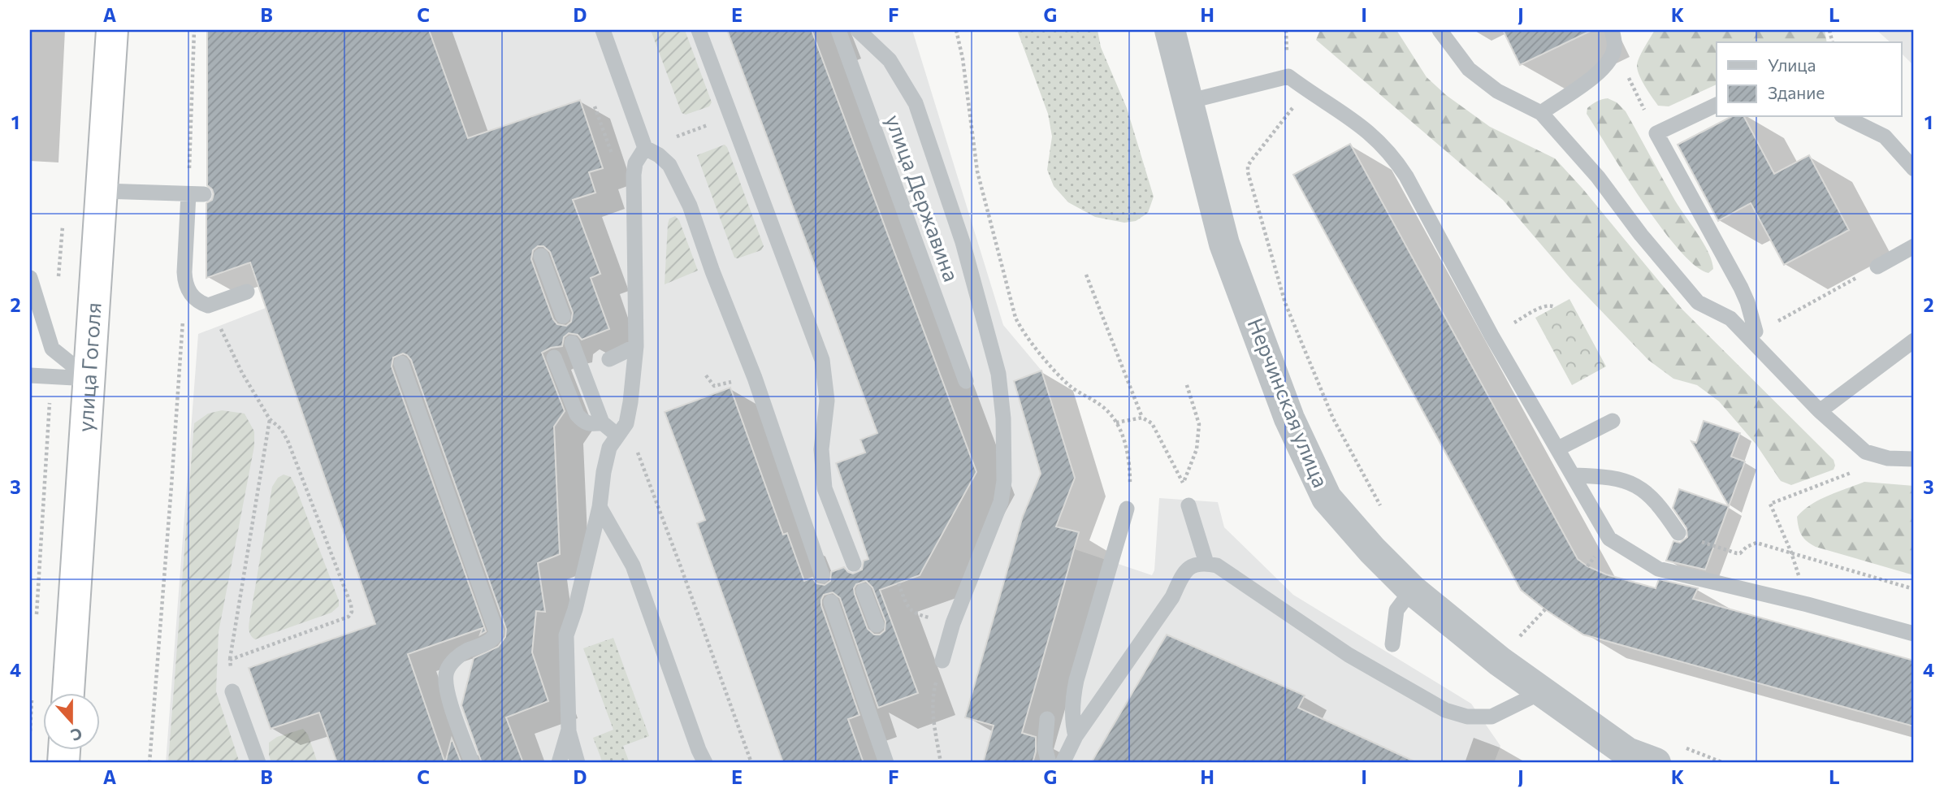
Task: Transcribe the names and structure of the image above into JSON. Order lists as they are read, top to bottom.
{
  "streets": {
    "highway": ["улица Гоголя"],
    "street": ["Нерчинская улица"],
    "lane": ["улица Державина"]
  },
  "legend": ["Улица", "Здание"],
  "north": "bottom",
  "grid": {
    "columns": [
      "A",
      "B",
      "C",
      "D",
      "E",
      "F",
      "G",
      "H",
      "I",
      "J",
      "K",
      "L"
    ],
    "rows": [
      "1",
      "2",
      "3",
      "4"
    ]
  }
}
